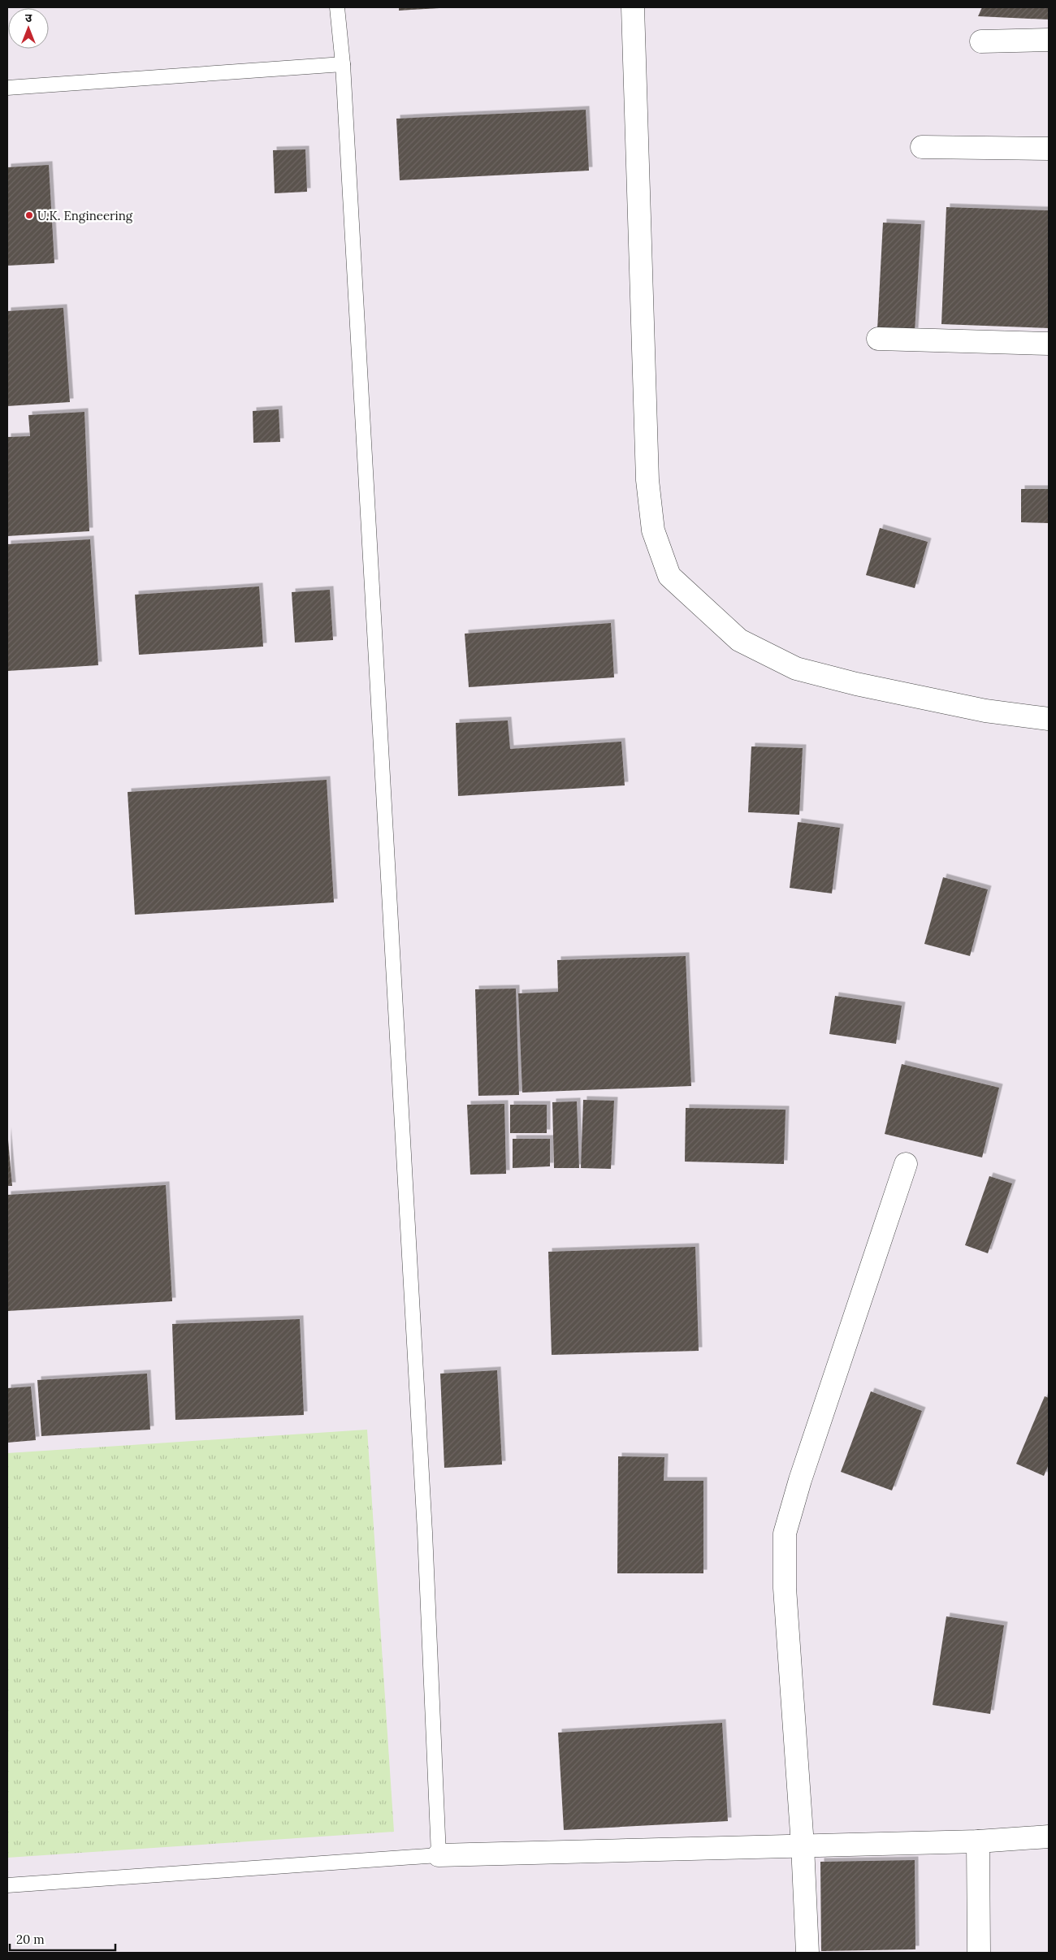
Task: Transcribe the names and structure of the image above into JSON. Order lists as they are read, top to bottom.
{
  "places": ["U.K. Engineering"],
  "scale_bar": "20 m",
  "north": "top"
}
